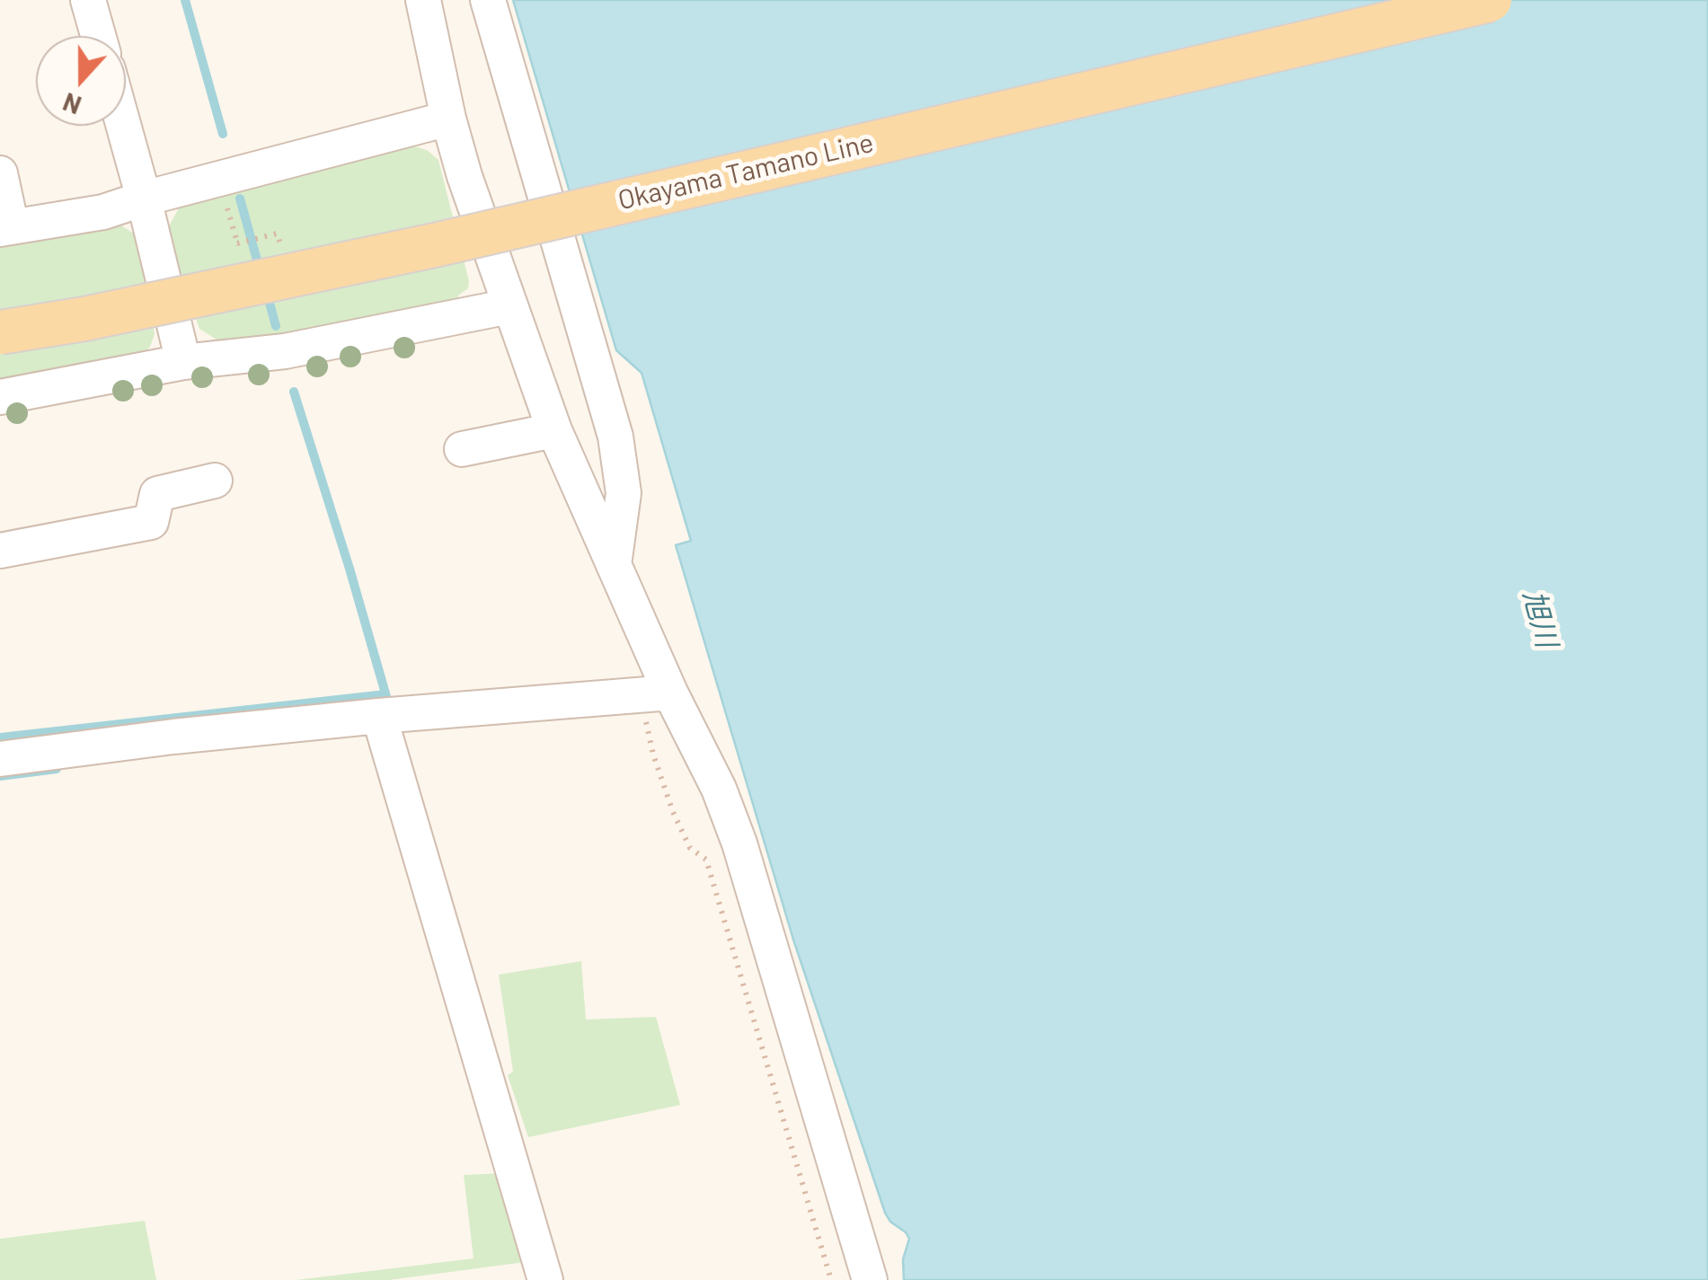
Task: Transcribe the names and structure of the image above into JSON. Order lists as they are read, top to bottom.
{
  "streets": {
    "main road": ["Okayama Tamano Line"]
  },
  "water": ["旭川"],
  "north": "bottom"
}
